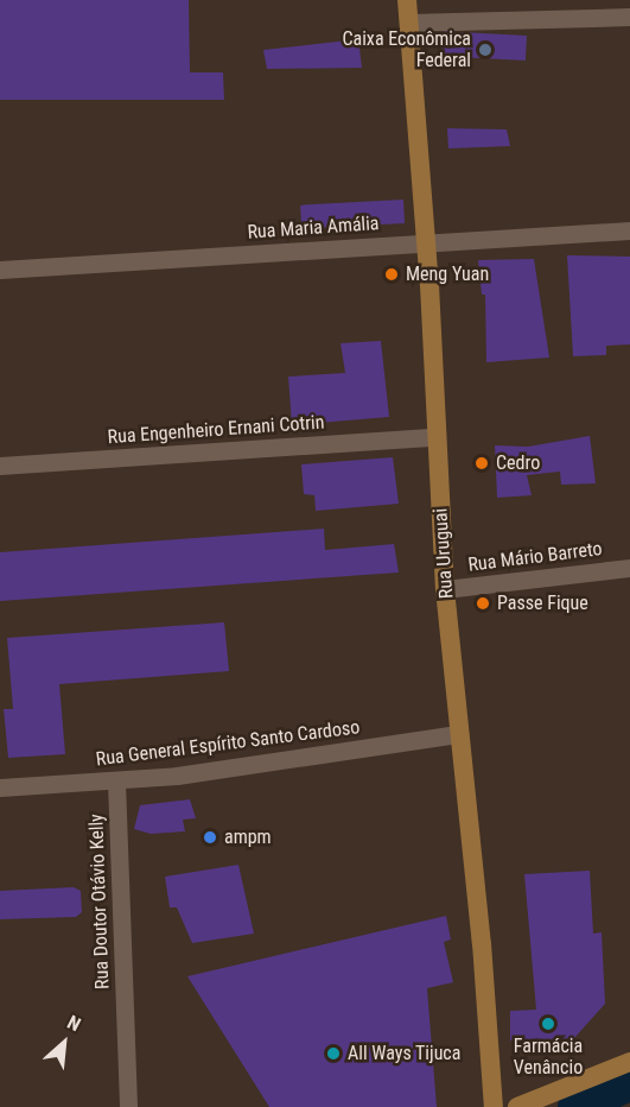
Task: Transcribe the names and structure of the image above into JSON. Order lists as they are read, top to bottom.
{
  "streets": {
    "main road": ["Rua Uruguai"],
    "street": [
      "Rua Maria Amália",
      "Rua Engenheiro Ernani Cotrin",
      "Rua Mário Barreto",
      "Rua General Espírito Santo Cardoso",
      "Rua Doutor Otávio Kelly"
    ]
  },
  "crossings": [
    ["Rua Maria Amália", "Rua Uruguai"],
    ["Rua Engenheiro Ernani Cotrin", "Rua Uruguai"],
    ["Rua Uruguai", "Rua Mário Barreto"],
    ["Rua Uruguai", "Rua General Espírito Santo Cardoso"],
    ["Rua General Espírito Santo Cardoso", "Rua Doutor Otávio Kelly"]
  ],
  "places": [
    "Caixa Econômica Federal",
    "Meng Yuan",
    "Cedro",
    "Passe Fique",
    "ampm",
    "Farmácia Venâncio",
    "All Ways Tijuca"
  ],
  "north": "top right"
}
